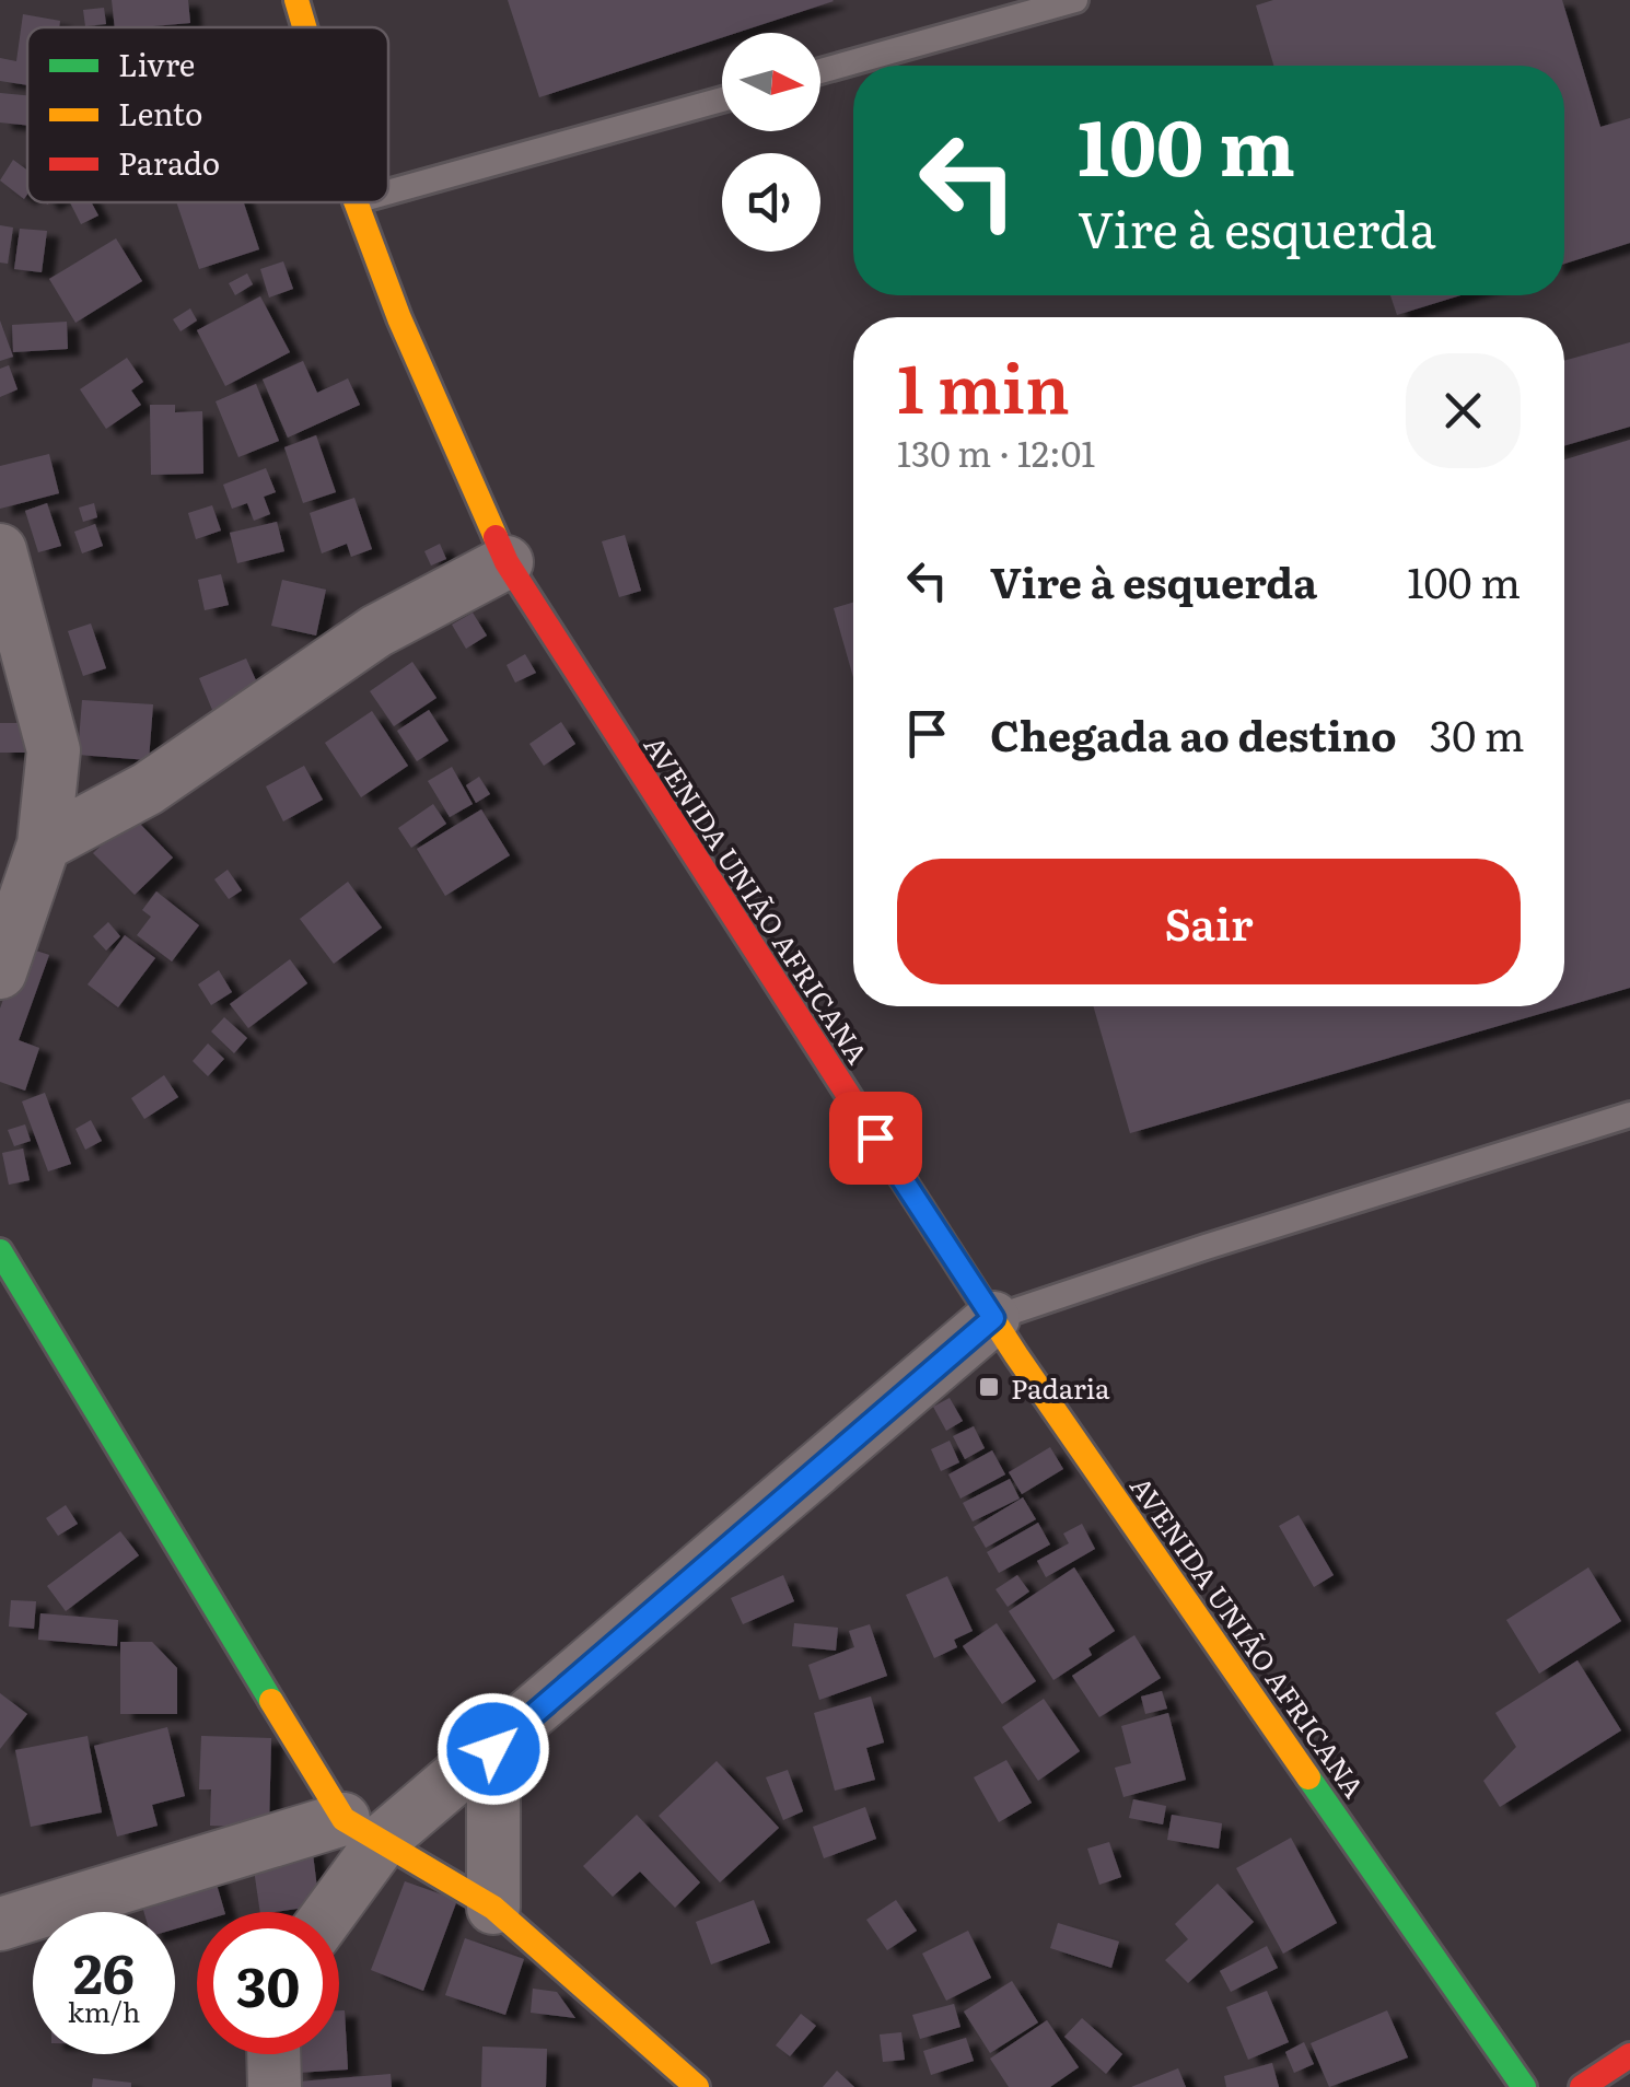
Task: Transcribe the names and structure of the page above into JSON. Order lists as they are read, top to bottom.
{
  "streets": {
    "main road": ["AVENIDA UNIÃO AFRICANA"]
  },
  "places": {
    "transit": ["Padaria"]
  },
  "legend": ["Livre", "Lento", "Parado"],
  "north": "right",
  "page": {
    "turn": ["100 m", "Vire à esquerda"],
    "heading": ["1 min", "130 m · 12:01"],
    "list": [
      {
        "name": "Vire à esquerda",
        "value": "100 m"
      },
      {
        "name": "Chegada ao destino",
        "value": "30 m"
      }
    ],
    "buttons": "Sair",
    "speed": "26 km/h",
    "limit": "30"
  }
}
